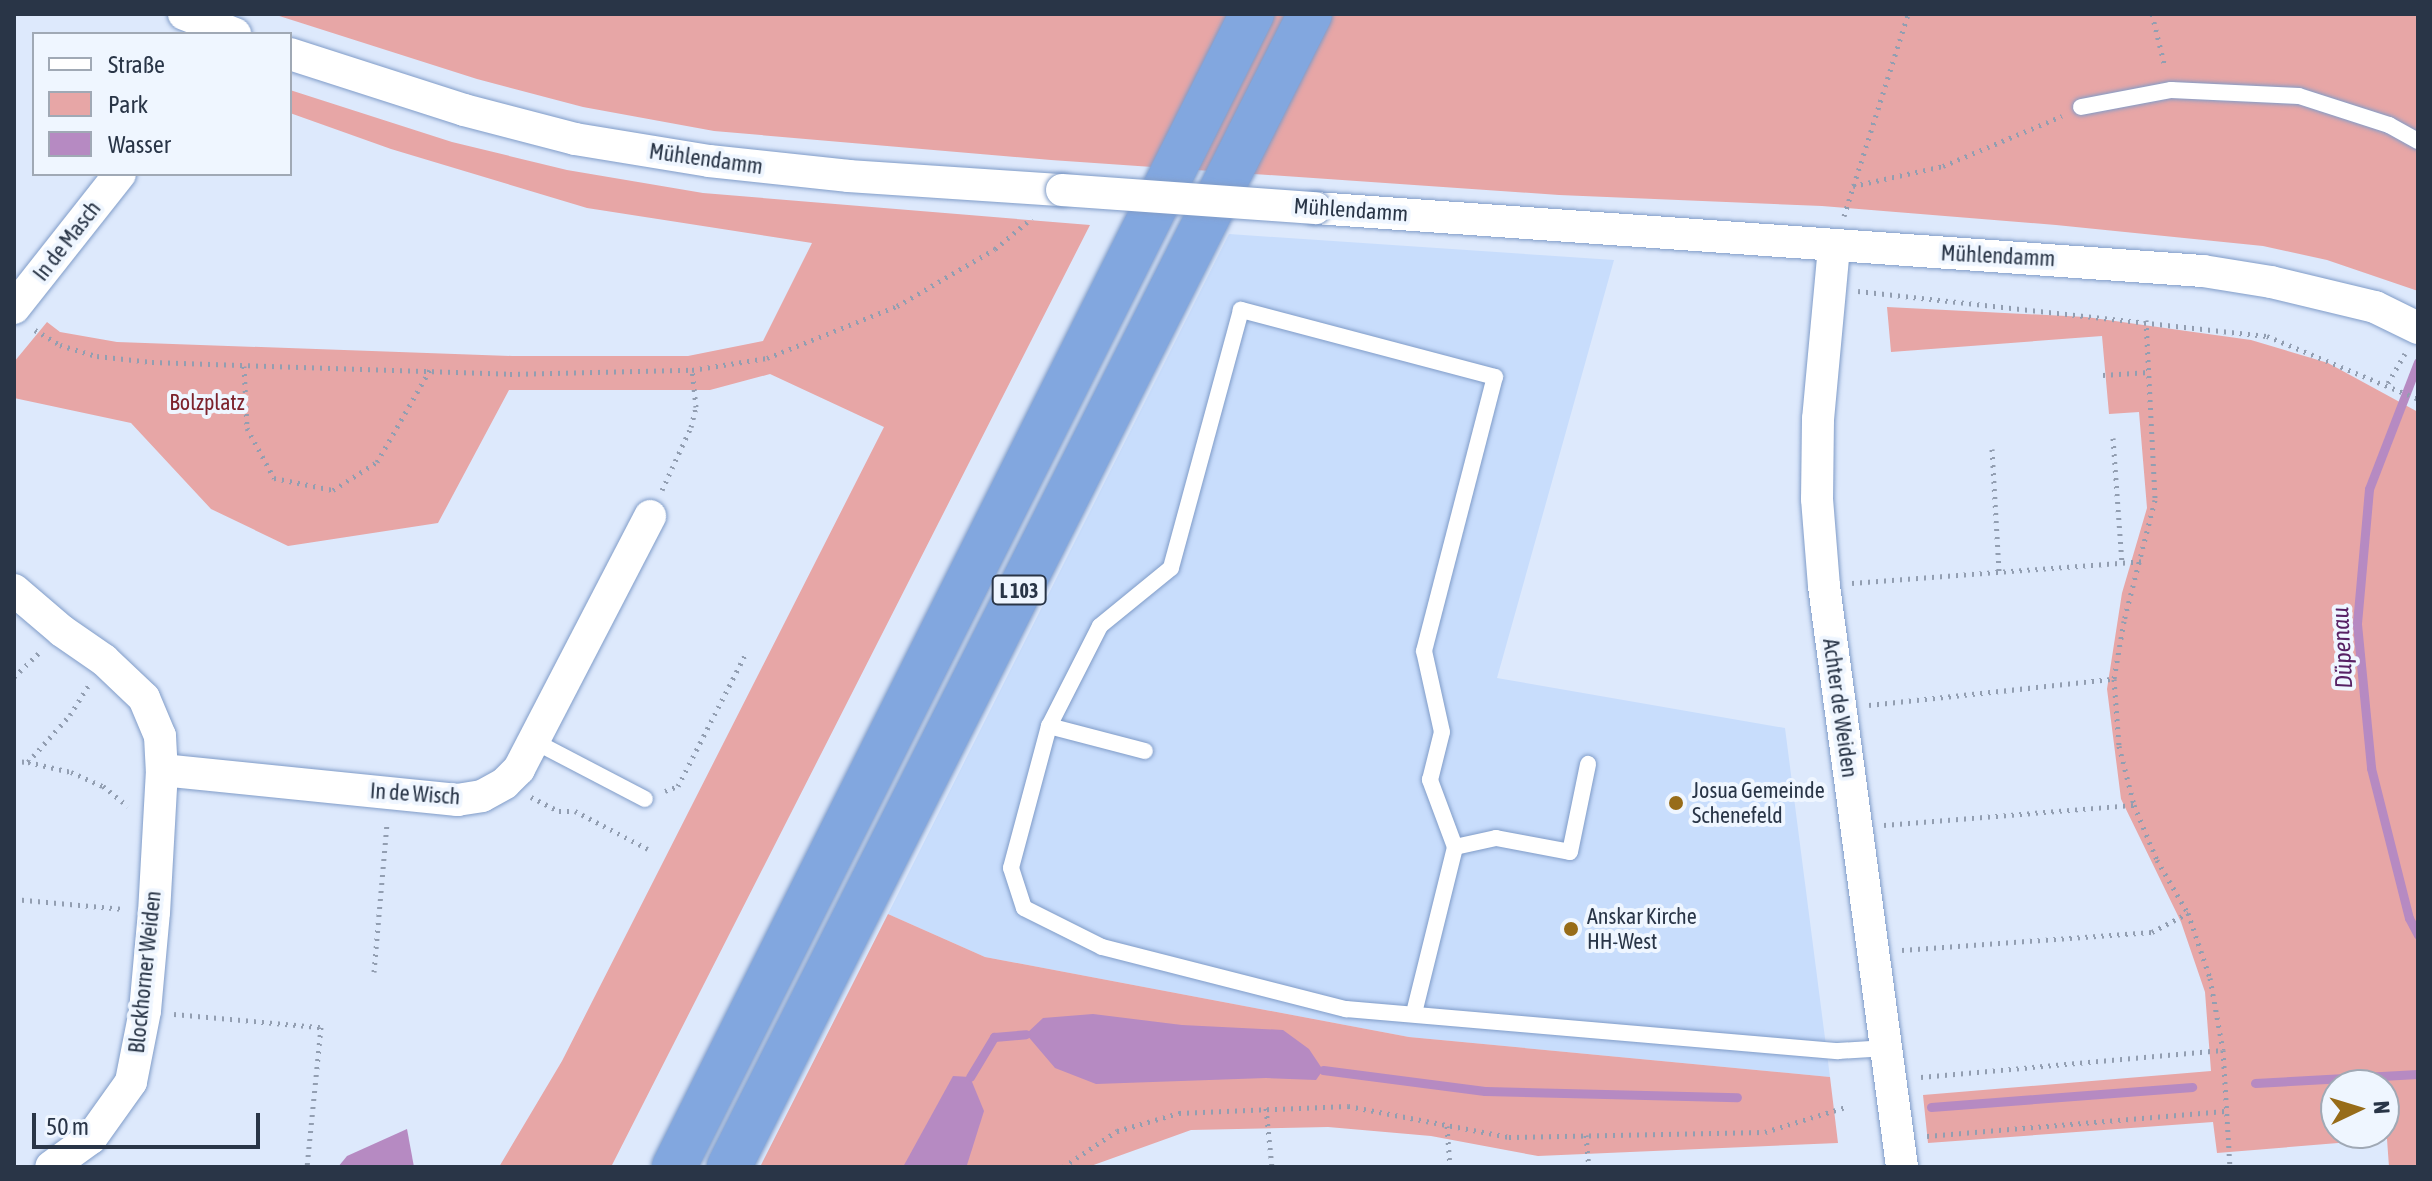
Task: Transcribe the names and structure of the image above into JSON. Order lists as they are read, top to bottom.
{
  "streets": {
    "highway": ["L 103"],
    "street": [
      "Mühlendamm",
      "In de Masch",
      "Achter de Weiden",
      "In de Wisch",
      "Blockhorner Weiden"
    ]
  },
  "crossings": [
    ["Mühlendamm", "Achter de Weiden"],
    ["In de Wisch", "Blockhorner Weiden"]
  ],
  "water": ["Düpenau"],
  "parks": ["Bolzplatz"],
  "places": ["Josua Gemeinde Schenefeld", "Anskar Kirche HH-West"],
  "legend": ["Straße", "Park", "Wasser"],
  "scale_bar": "50 m",
  "north": "right"
}
